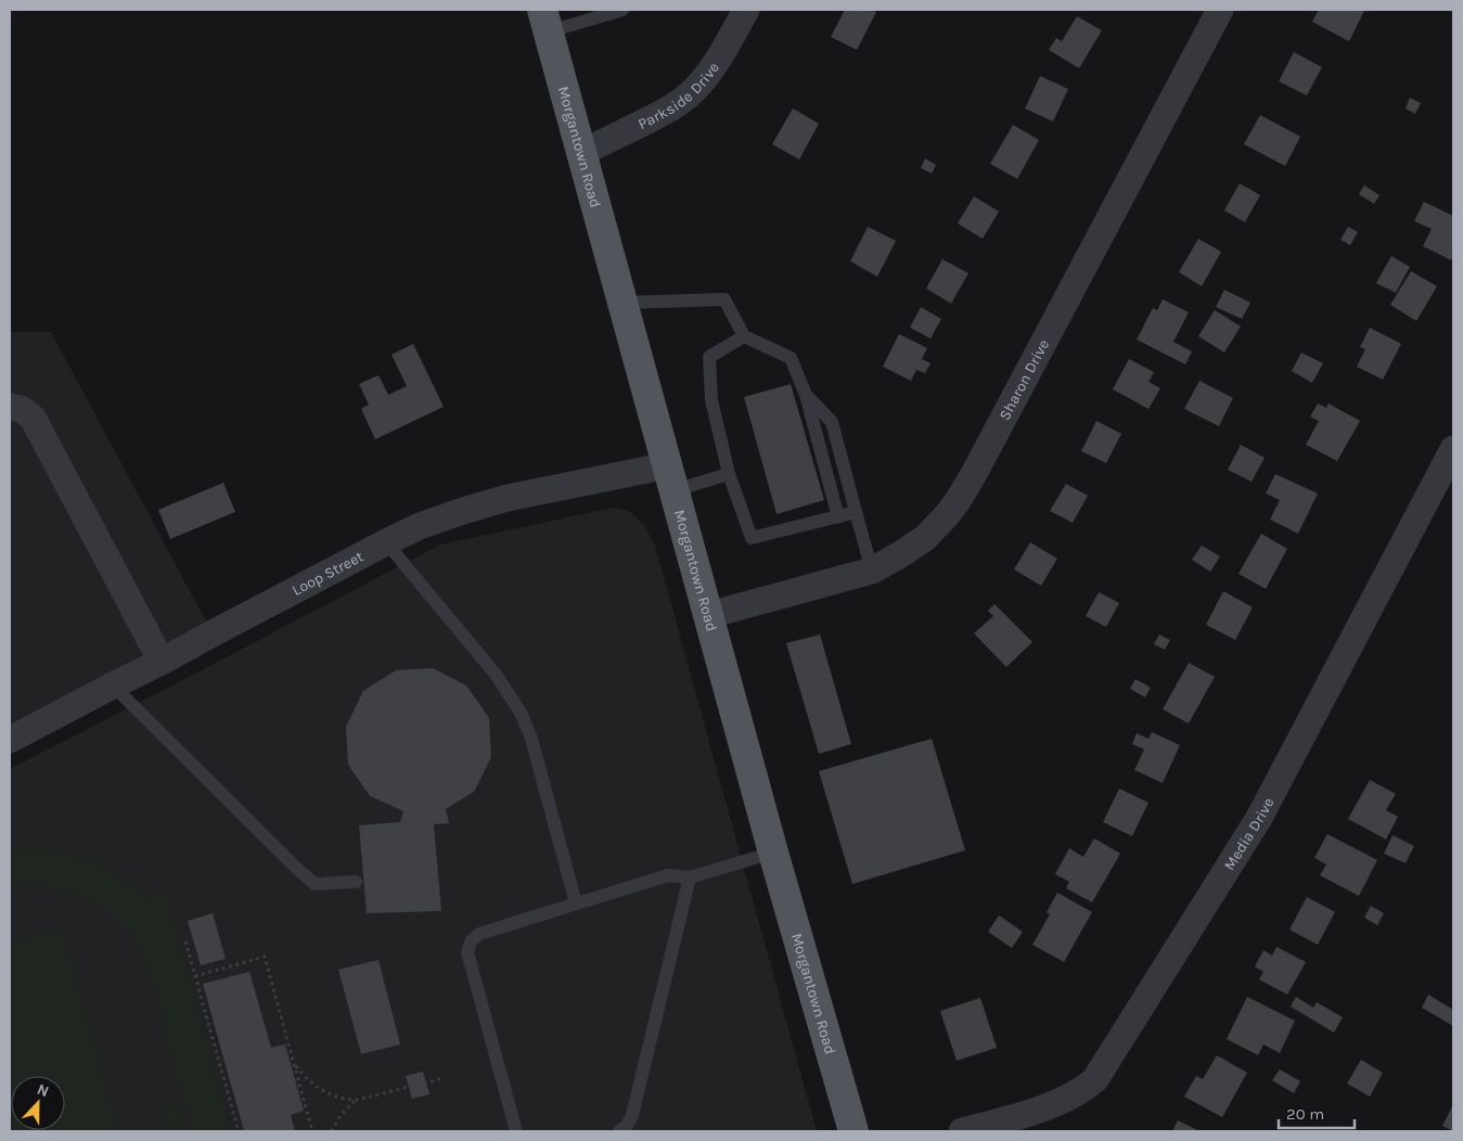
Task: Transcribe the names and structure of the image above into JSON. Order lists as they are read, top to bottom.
{
  "streets": {
    "main road": ["Morgantown Road"],
    "street": [
      "Parkside Drive",
      "Sharon Drive",
      "Loop Street",
      "Media Drive"
    ]
  },
  "crossings": [
    ["Parkside Drive", "Morgantown Road"],
    ["Morgantown Road", "Sharon Drive"],
    ["Morgantown Road", "Loop Street"]
  ],
  "scale_bar": "20 m",
  "north": "top"
}
